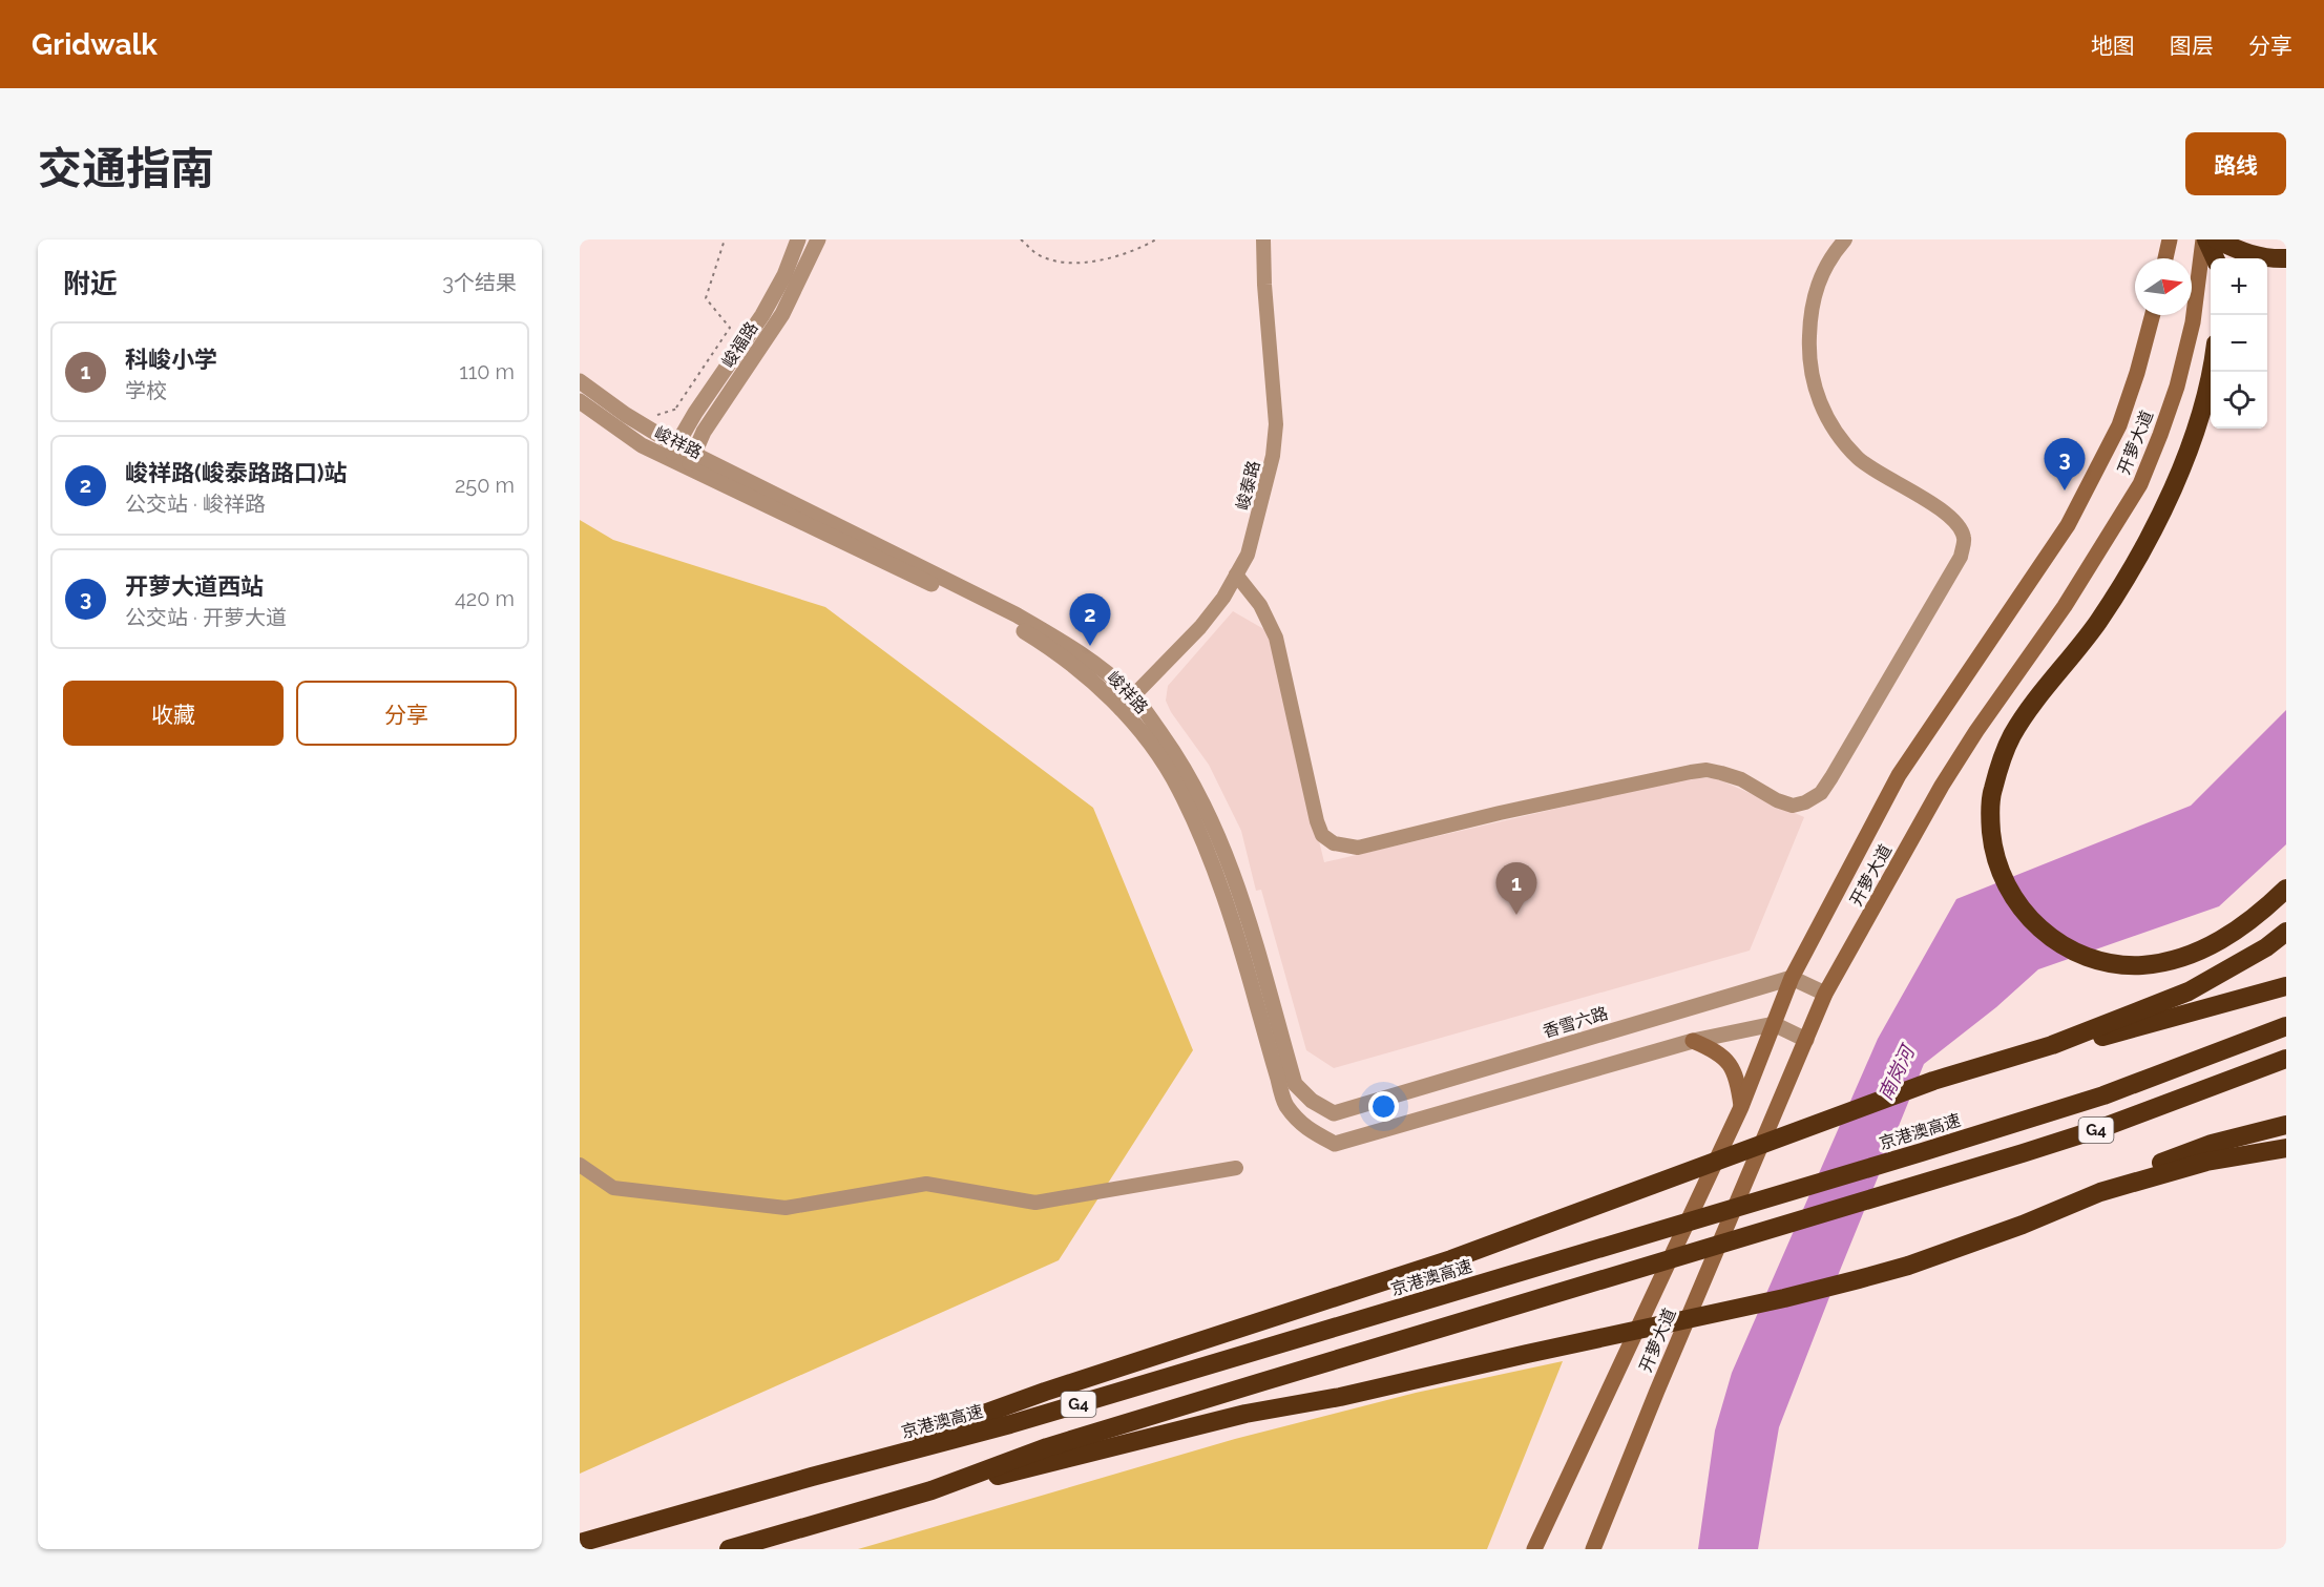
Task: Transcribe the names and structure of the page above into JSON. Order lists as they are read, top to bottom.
{
  "streets": {
    "highway": ["G4", "京港澳高速"],
    "main road": ["开萝大道"],
    "street": [
      "峻福路",
      "峻祥路",
      "峻泰路",
      "香雪六路"
    ]
  },
  "crossings": [
    ["峻福路", "峻祥路"],
    ["峻祥路", "峻泰路"],
    ["峻祥路", "香雪六路"],
    ["开萝大道", "香雪六路"]
  ],
  "water": ["南岗河"],
  "north": "right",
  "page": {
    "header": "Gridwalk",
    "nav": ["地图", "图层", "分享"],
    "title": "交通指南",
    "buttons": [
      "路线",
      ["收藏", "分享"]
    ],
    "heading": ["附近", "3个结果"],
    "map_buttons": ["+", "−"],
    "list": [
      {
        "mark": "1",
        "name": "科峻小学",
        "note": "学校",
        "value": "110 m"
      },
      {
        "mark": "2",
        "name": "峻祥路(峻泰路路口)站",
        "note": "公交站 · 峻祥路",
        "value": "250 m"
      },
      {
        "mark": "3",
        "name": "开萝大道西站",
        "note": "公交站 · 开萝大道",
        "value": "420 m"
      }
    ],
    "pins": ["3", "2", "1"]
  }
}
